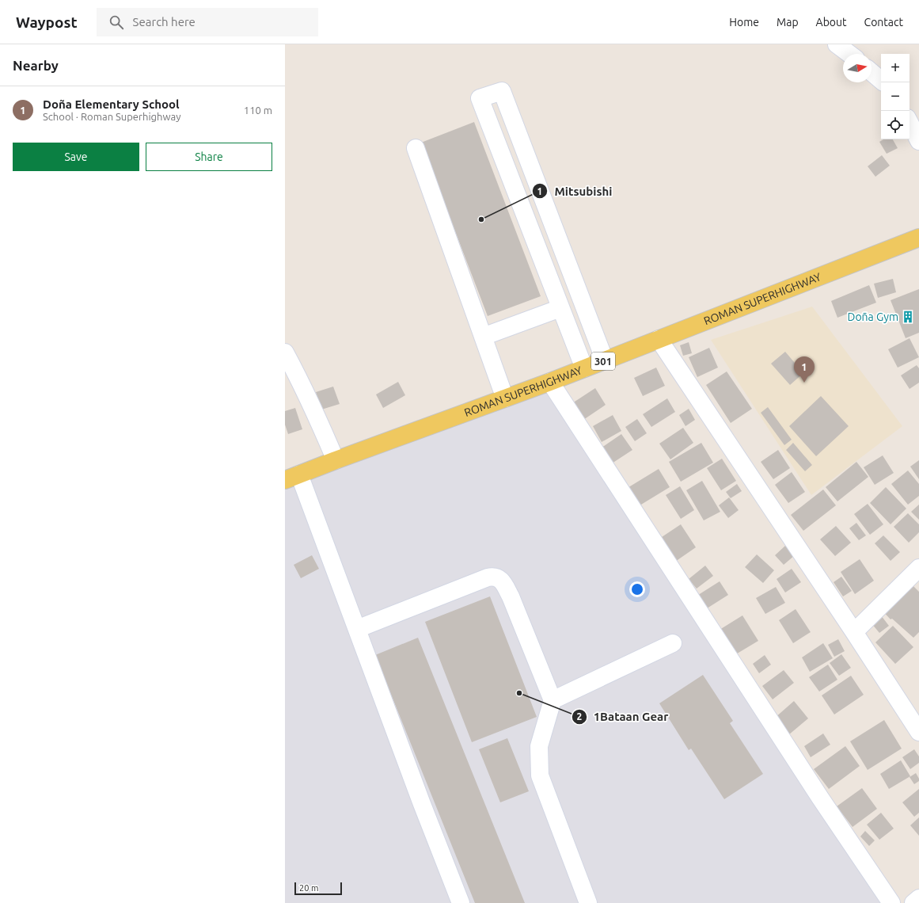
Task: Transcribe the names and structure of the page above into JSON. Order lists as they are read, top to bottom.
{
  "streets": {
    "main road": ["ROMAN SUPERHIGHWAY", "301"]
  },
  "places": {
    "other": ["Mitsubishi", "1Bataan Gear"],
    "building": ["Doña Gym"]
  },
  "scale_bar": "20 m",
  "north": "right",
  "page": {
    "header": "Waypost",
    "search": "Search here",
    "nav": [
      "Home",
      "Map",
      "About",
      "Contact"
    ],
    "heading": "Nearby",
    "map_buttons": ["+", "−"],
    "list": [
      {
        "mark": "1",
        "name": "Doña Elementary School",
        "note": "School · Roman Superhighway",
        "value": "110 m"
      }
    ],
    "buttons": ["Save", "Share"],
    "pins": "1",
    "scale": "20 m"
  }
}
